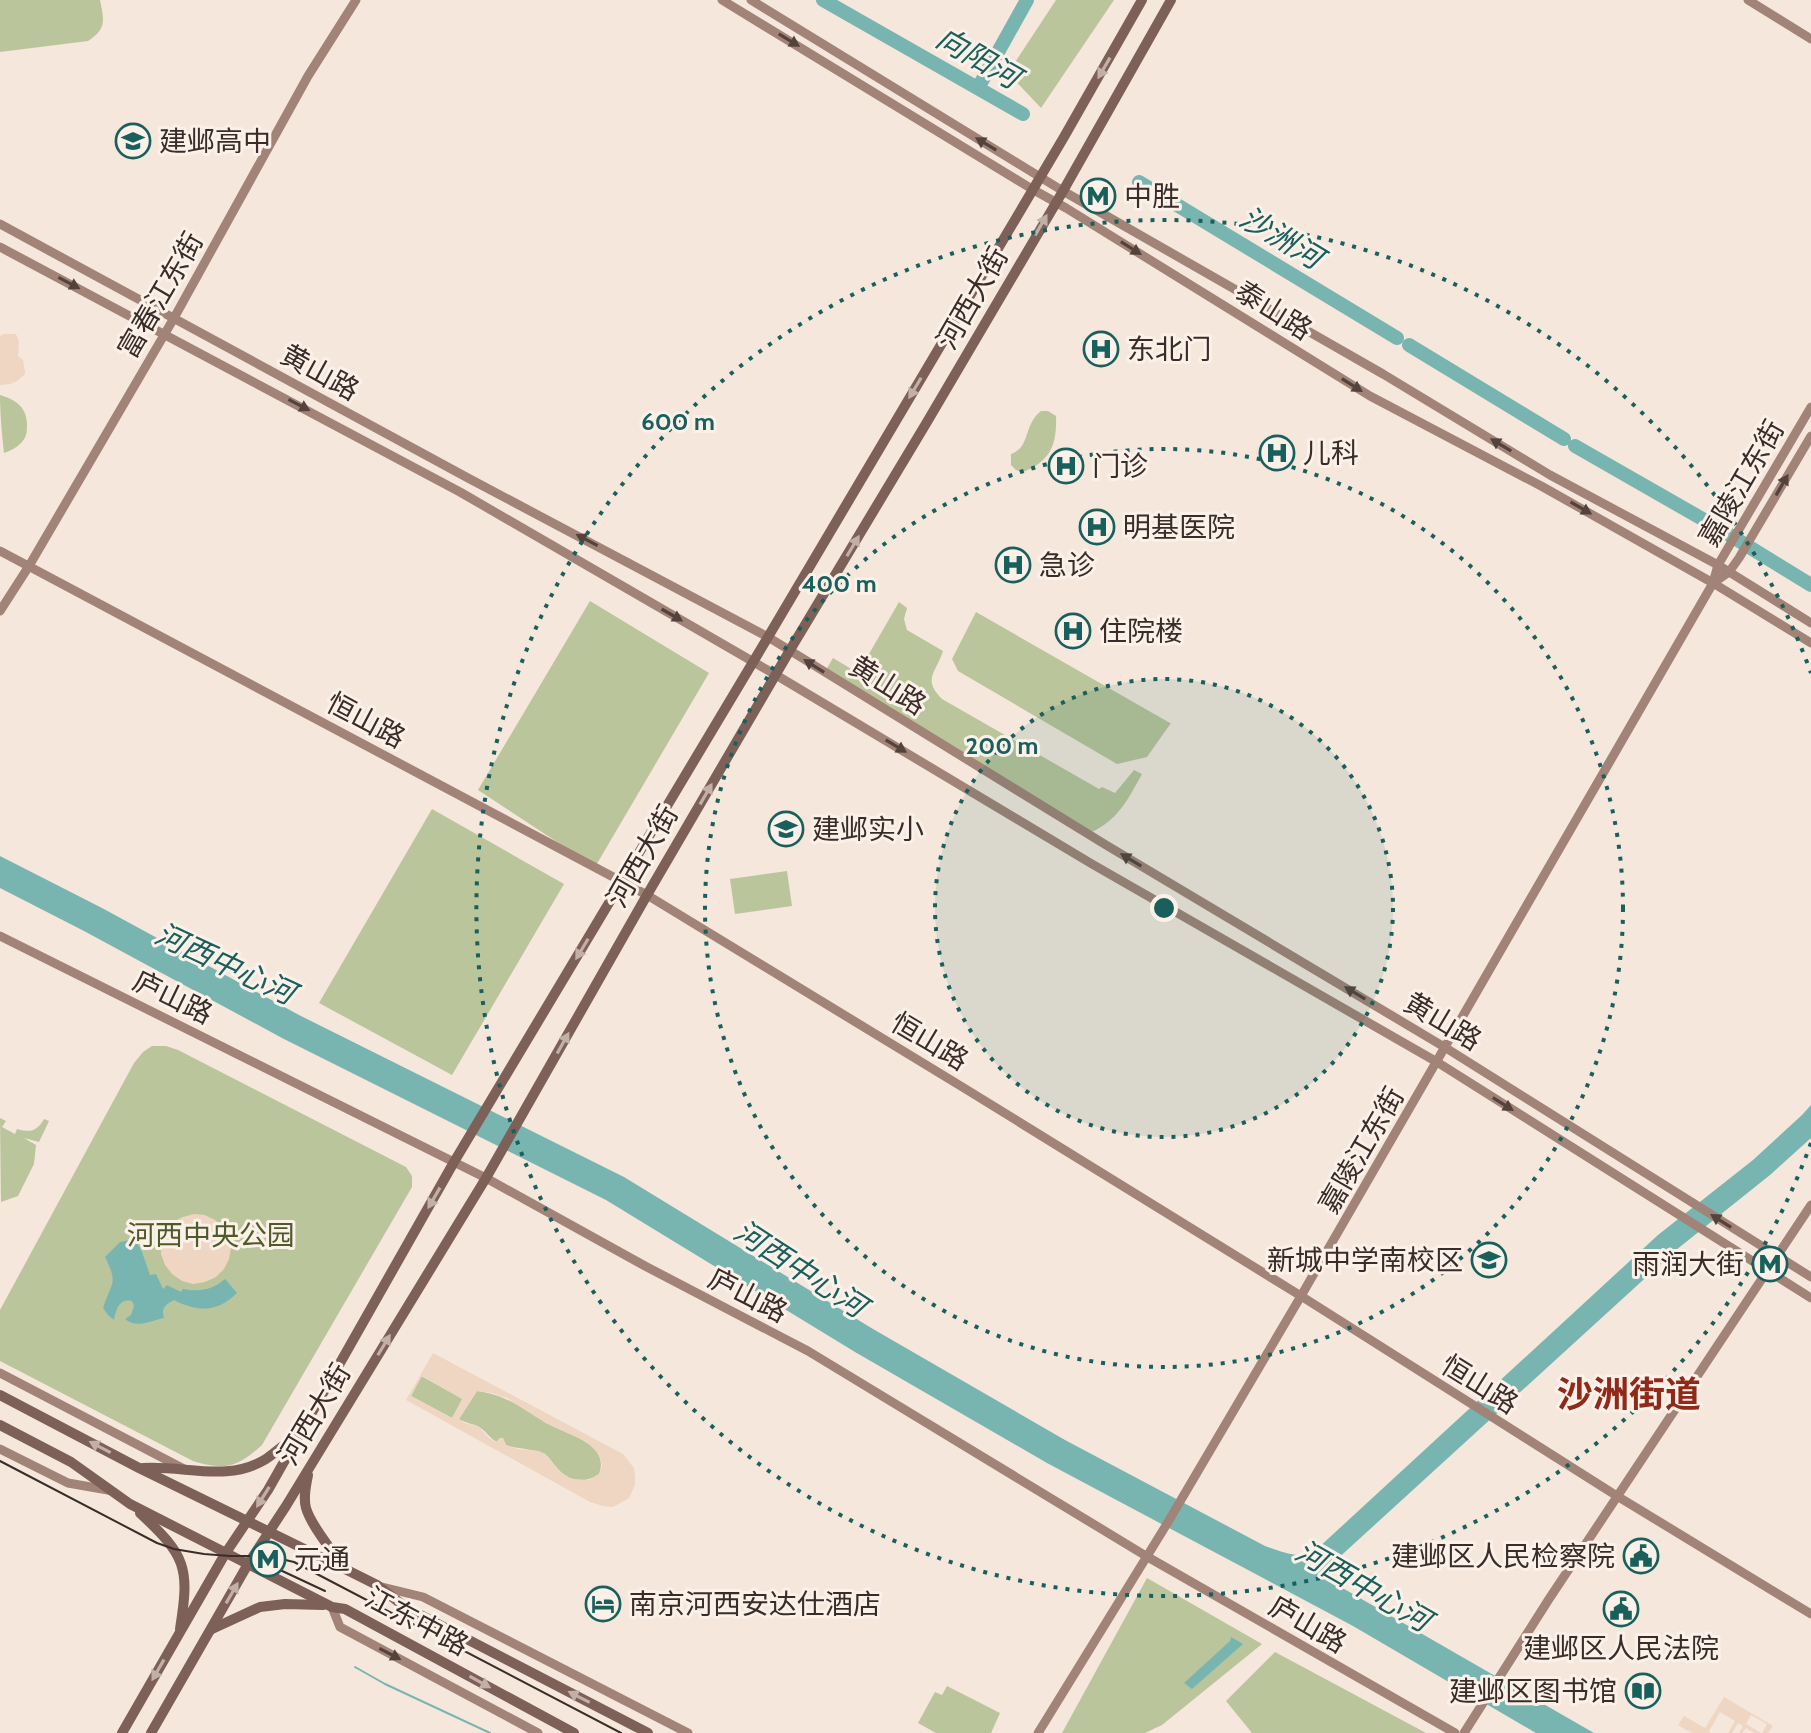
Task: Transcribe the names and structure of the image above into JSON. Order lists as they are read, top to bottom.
{
  "streets": {
    "main road": [
      "富春江东街",
      "河西大街",
      "泰山路",
      "黄山路",
      "嘉陵江东街",
      "恒山路",
      "庐山路",
      "江东中路"
    ]
  },
  "crossings": [
    ["富春江东街", "黄山路"],
    ["富春江东街", "恒山路"],
    ["河西大街", "泰山路"],
    ["河西大街", "黄山路"],
    ["河西大街", "恒山路"],
    ["河西大街", "庐山路"],
    ["河西大街", "江东中路"],
    ["泰山路", "嘉陵江东街"],
    ["黄山路", "嘉陵江东街"],
    ["嘉陵江东街", "恒山路"],
    ["嘉陵江东街", "庐山路"]
  ],
  "districts": ["沙洲街道"],
  "water": ["向阳河", "沙洲河", "河西中心河"],
  "parks": ["河西中央公园"],
  "places": {
    "school or university": ["建邺高中", "建邺实小", "新城中学南校区"],
    "metro station": ["中胜", "雨润大街", "元通"],
    "hospital": [
      "东北门",
      "儿科",
      "门诊",
      "明基医院",
      "急诊",
      "住院楼"
    ],
    "public building": ["建邺区人民检察院", "建邺区人民法院"],
    "hotel": ["南京河西安达仕酒店"],
    "library": ["建邺区图书馆"]
  },
  "rings": ["600 m", "400 m", "200 m"]
}
